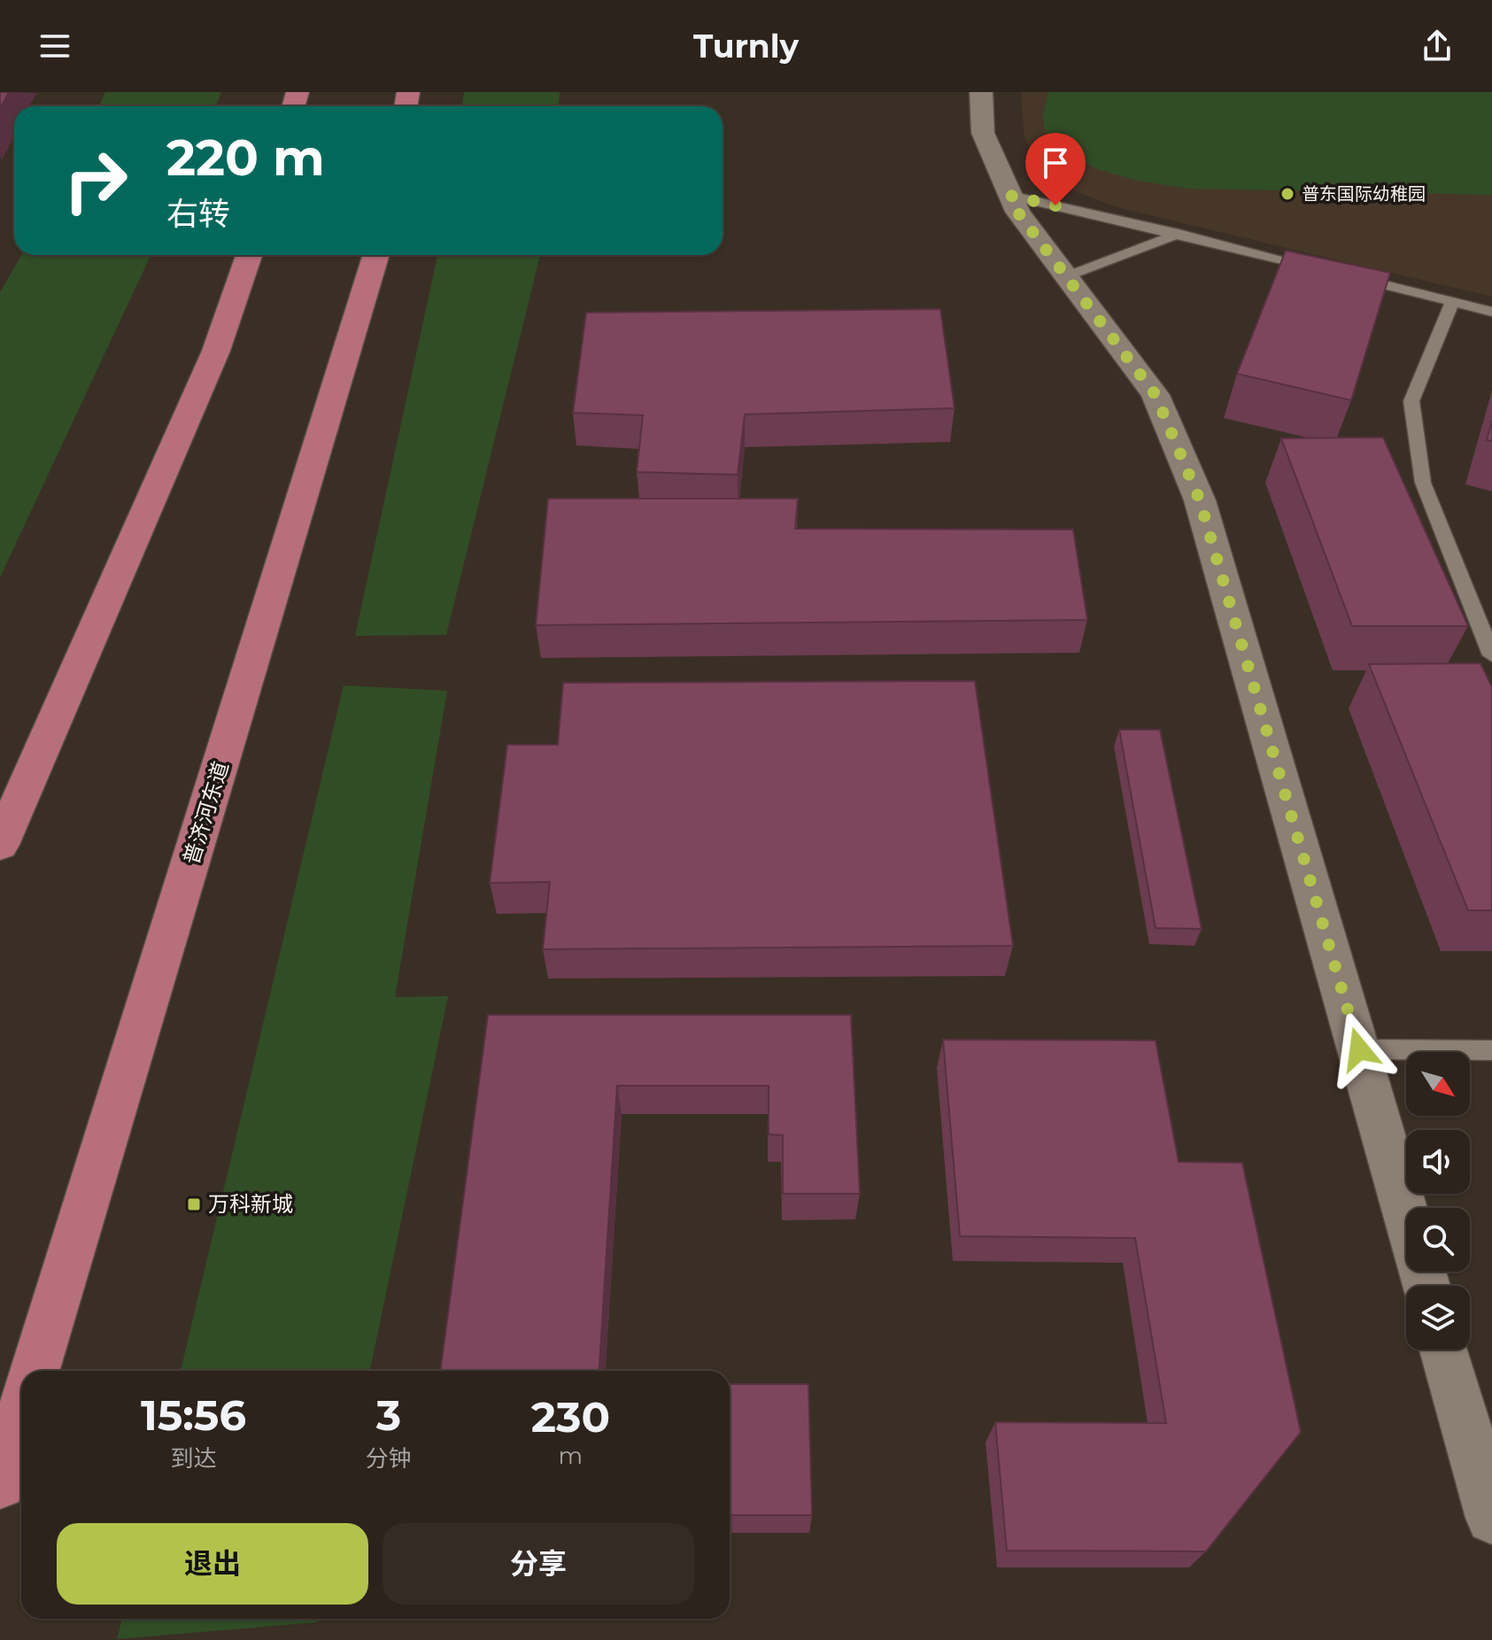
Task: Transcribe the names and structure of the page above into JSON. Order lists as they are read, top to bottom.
{
  "streets": {
    "main road": ["普济河东道"]
  },
  "places": {
    "other": ["普东国际幼稚园"],
    "transit": ["万科新城"]
  },
  "north": "bottom right",
  "page": {
    "header": "Turnly",
    "turn": ["220 m", "右转"],
    "eta": [
      "15:56",
      "到达",
      "3",
      "分钟",
      "230",
      "m"
    ],
    "buttons": ["退出", "分享"]
  }
}
